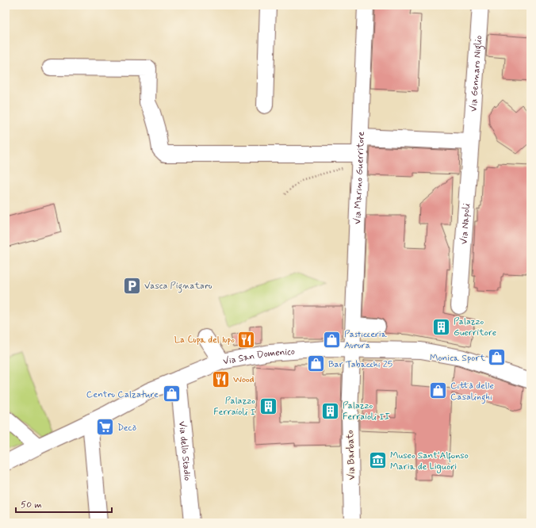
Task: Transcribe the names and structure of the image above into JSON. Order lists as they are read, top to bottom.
{
  "streets": {
    "street": [
      "Via Gennaro Niglio",
      "Via Marino Guerritore",
      "Via Napoli",
      "Via San Domenico",
      "Via dello Stadio",
      "Via Barbato"
    ]
  },
  "crossings": [
    ["Via Gennaro Niglio", "Via Napoli"],
    ["Via Marino Guerritore", "Via San Domenico"],
    ["Via Marino Guerritore", "Via Barbato"],
    ["Via San Domenico", "Via dello Stadio"],
    ["Via San Domenico", "Via Barbato"]
  ],
  "places": {
    "parking": ["Vasca Pignataro"],
    "building": ["Palazzo Guerritore", "Palazzo Ferraioli I", "Palazzo Ferraioli II"],
    "restaurant": ["La Cupa del lupo", "Wood"],
    "shop": [
      "Pasticceria Aurora",
      "Monica Sport",
      "Bar Tabacchi 25",
      "Città delle Casalinghi",
      "Centro Calzature"
    ],
    "supermarket": ["Decò"],
    "museum": ["Museo Sant'Alfonso Maria de Liguori"]
  },
  "scale_bar": "50 m"
}
